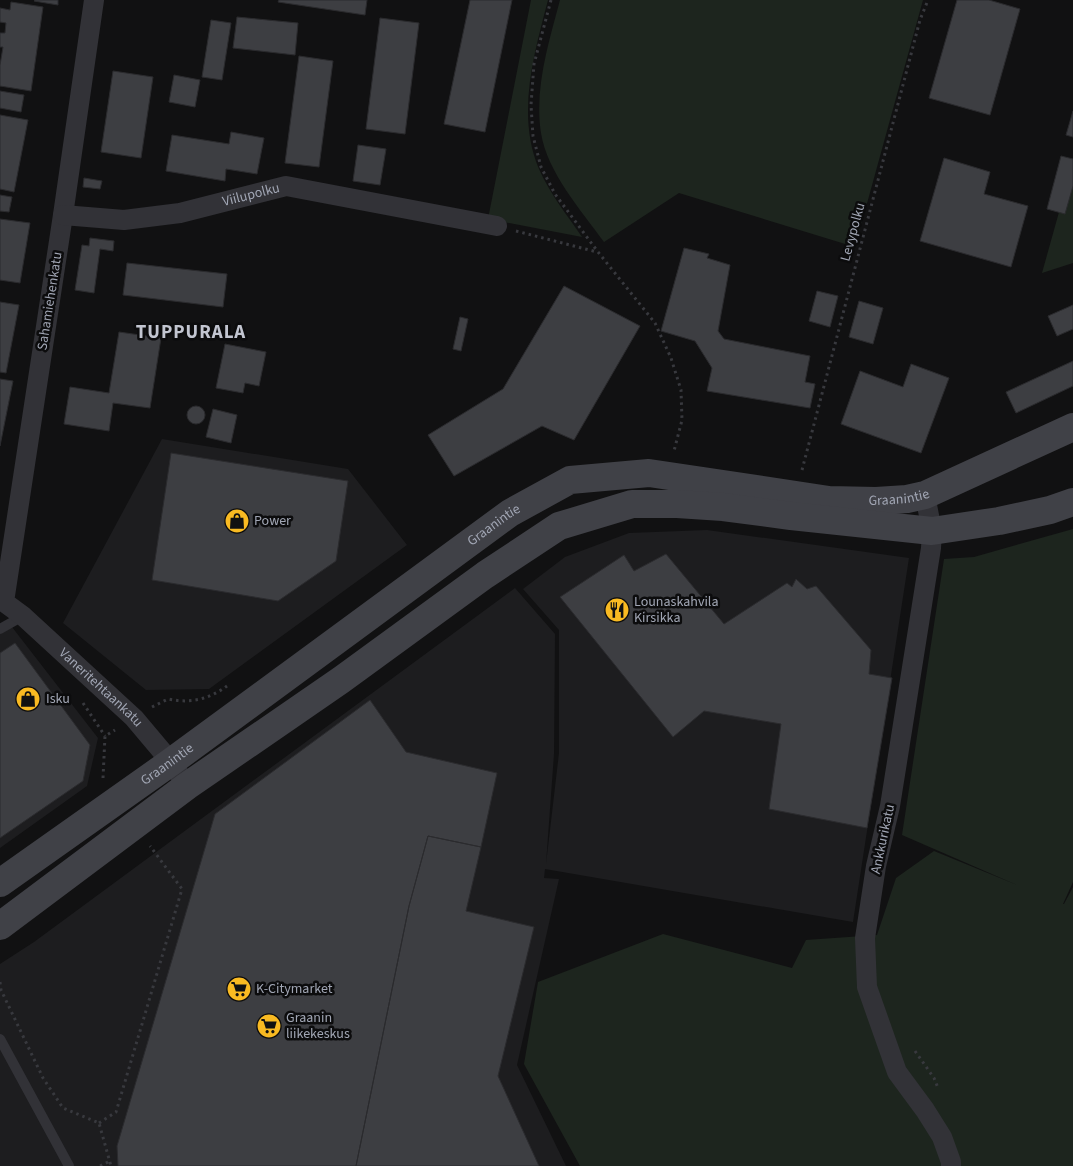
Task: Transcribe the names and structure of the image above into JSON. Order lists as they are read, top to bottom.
{
  "streets": {
    "street": [
      "Viilupolku",
      "Sahamiehenkatu",
      "Graanintie",
      "Vaneritehtaankatu",
      "Ankkurikatu"
    ],
    "path": ["Levypolku"]
  },
  "crossings": [
    ["Viilupolku", "Sahamiehenkatu"],
    ["Sahamiehenkatu", "Vaneritehtaankatu"],
    ["Graanintie", "Vaneritehtaankatu"],
    ["Graanintie", "Ankkurikatu"]
  ],
  "districts": ["TUPPURALA"],
  "places": {
    "shop": ["Power", "Isku"],
    "restaurant": ["Lounaskahvila Kirsikka"],
    "supermarket": ["K-Citymarket", "Graanin liikekeskus"]
  }
}
